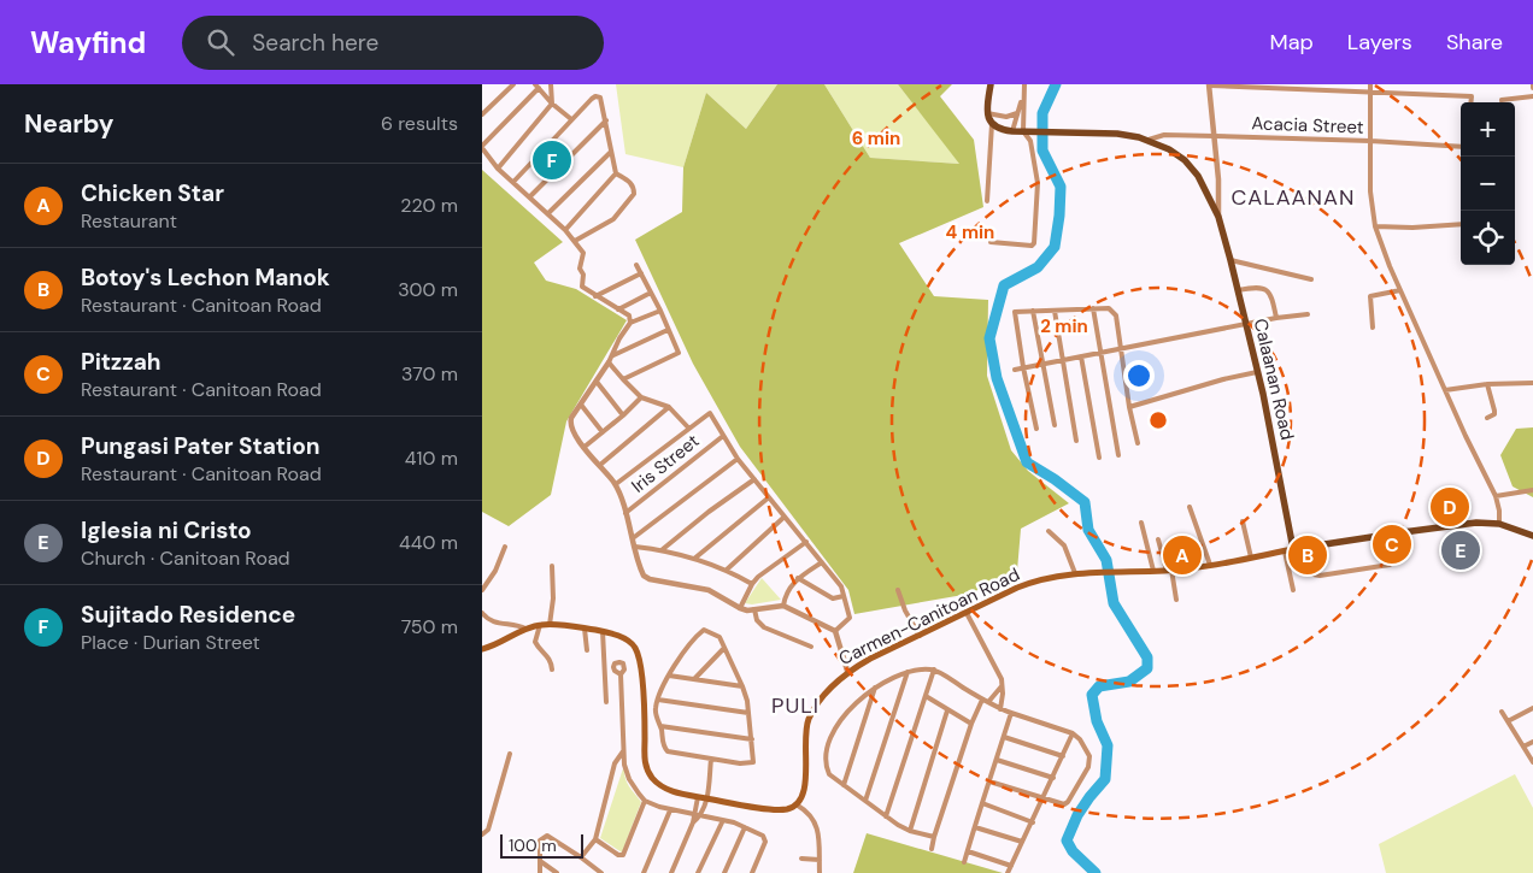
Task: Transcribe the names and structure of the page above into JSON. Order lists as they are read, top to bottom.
{
  "streets": {
    "main road": ["Calaanan Road", "Carmen-Canitoan Road"],
    "street": ["Acacia Street", "Iris Street"]
  },
  "crossings": [
    ["Acacia Street", "Calaanan Road"],
    ["Calaanan Road", "Carmen-Canitoan Road"]
  ],
  "districts": ["CALAANAN", "PULI"],
  "scale_bar": "100 m",
  "page": {
    "header": "Wayfind",
    "search": "Search here",
    "nav": ["Map", "Layers", "Share"],
    "heading": ["Nearby", "6 results"],
    "map_buttons": ["+", "−"],
    "pins": [
      "F",
      "D",
      "C",
      "E",
      "A",
      "B"
    ],
    "list": [
      {
        "mark": "A",
        "name": "Chicken Star",
        "note": "Restaurant",
        "value": "220 m"
      },
      {
        "mark": "B",
        "name": "Botoy's Lechon Manok",
        "note": "Restaurant · Canitoan Road",
        "value": "300 m"
      },
      {
        "mark": "C",
        "name": "Pitzzah",
        "note": "Restaurant · Canitoan Road",
        "value": "370 m"
      },
      {
        "mark": "D",
        "name": "Pungasi Pater Station",
        "note": "Restaurant · Canitoan Road",
        "value": "410 m"
      },
      {
        "mark": "E",
        "name": "Iglesia ni Cristo",
        "note": "Church · Canitoan Road",
        "value": "440 m"
      },
      {
        "mark": "F",
        "name": "Sujitado Residence",
        "note": "Place · Durian Street",
        "value": "750 m"
      }
    ],
    "scale": "100 m"
  },
  "rings": ["6 min", "4 min", "2 min"]
}
